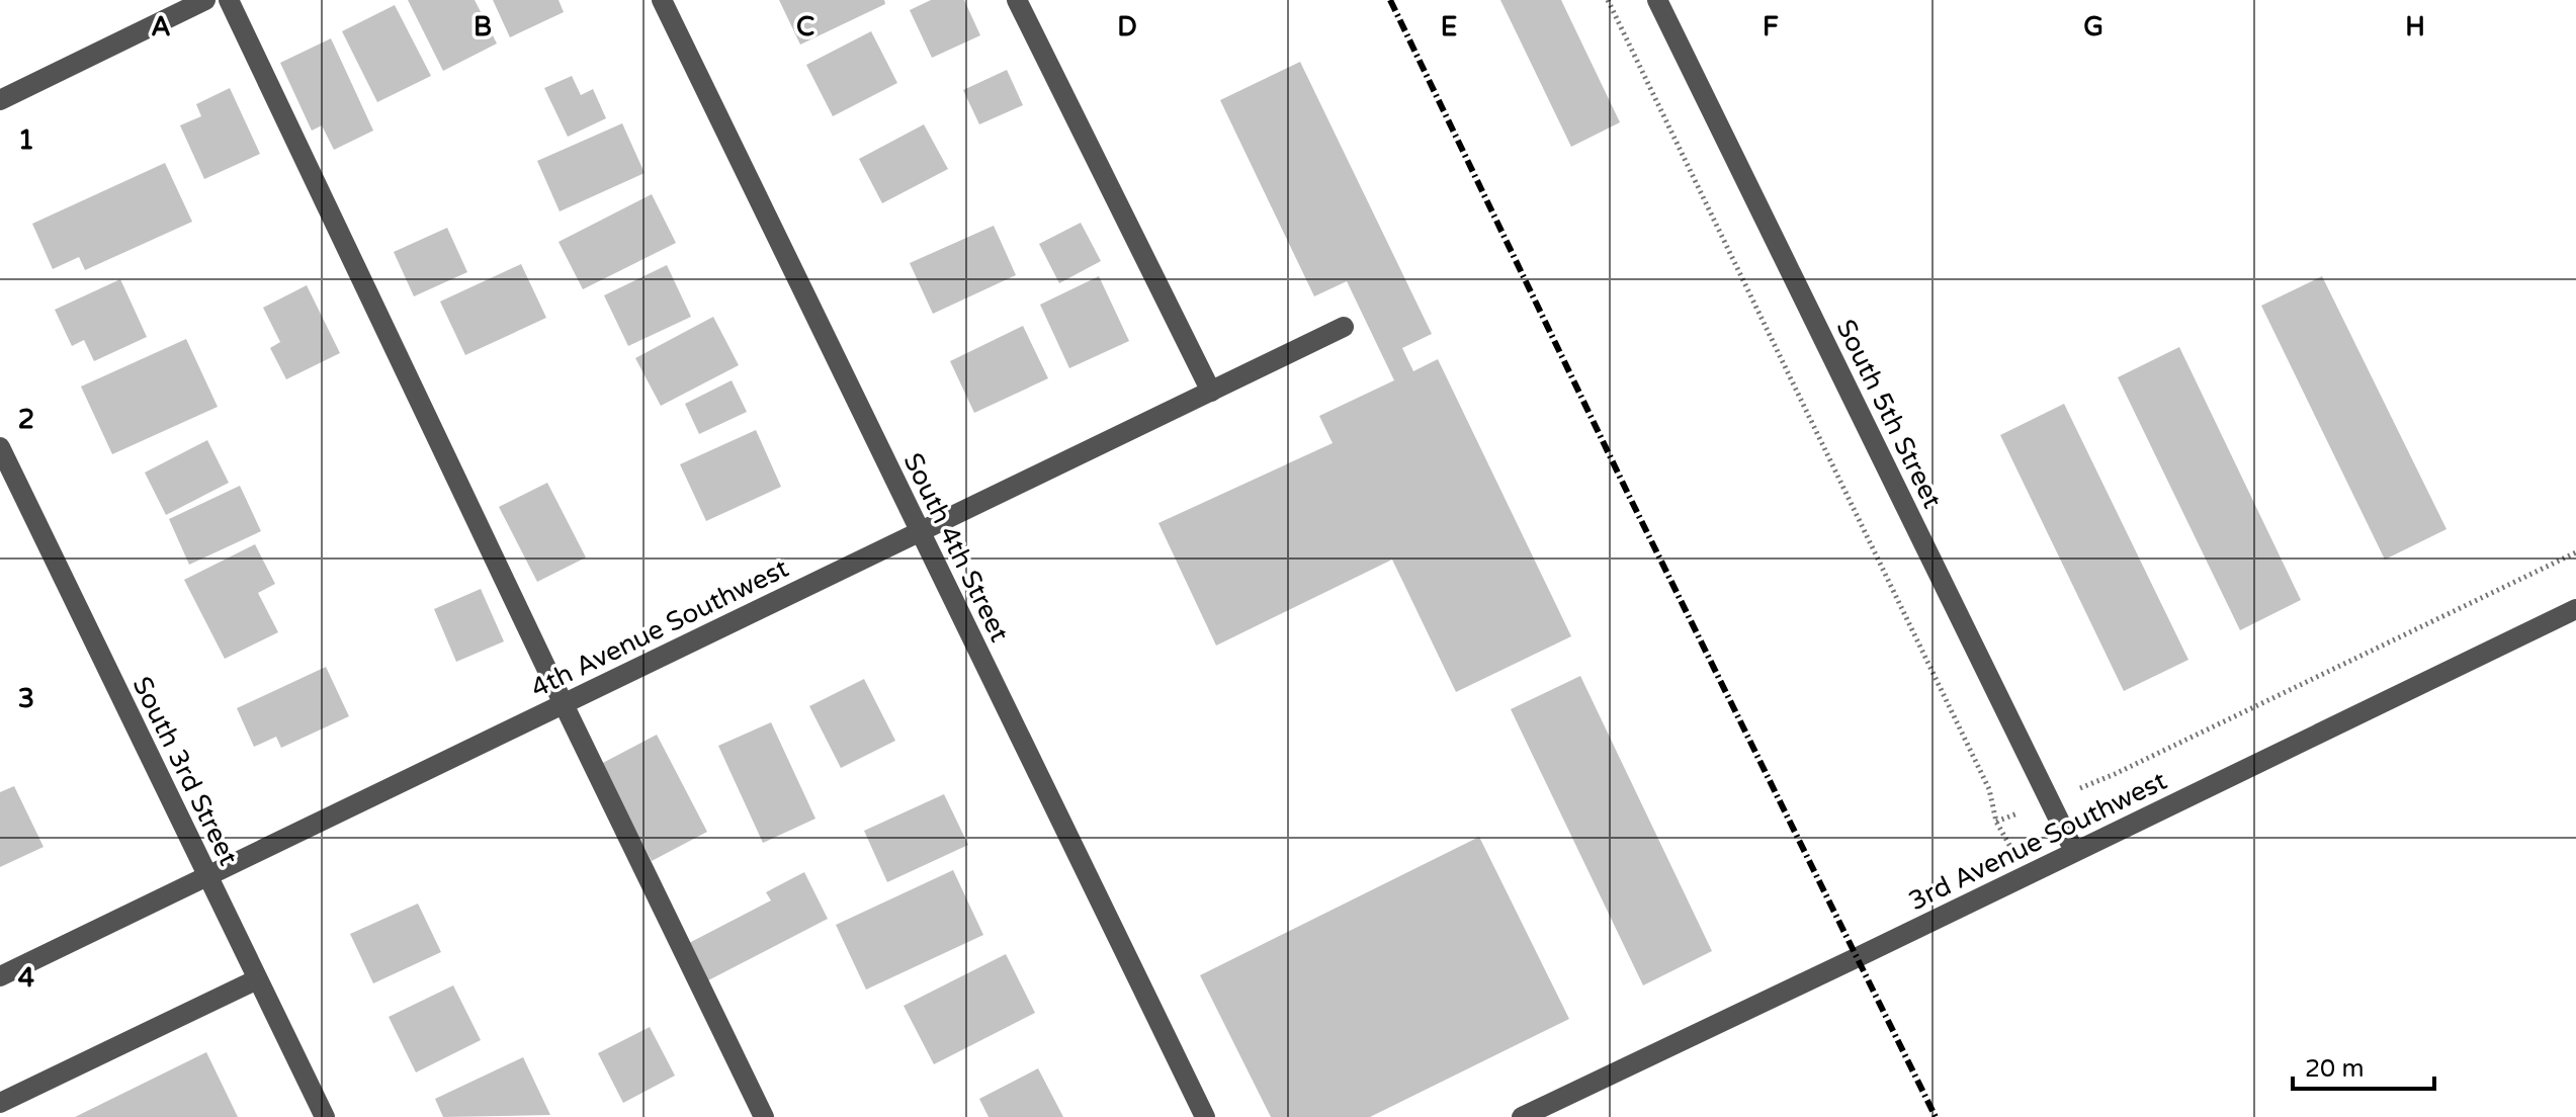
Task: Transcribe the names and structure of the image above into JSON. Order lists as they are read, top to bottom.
{
  "streets": {
    "street": [
      "South 5th Street",
      "South 4th Street",
      "4th Avenue Southwest",
      "South 3rd Street",
      "3rd Avenue Southwest"
    ]
  },
  "crossings": [
    ["South 5th Street", "3rd Avenue Southwest"],
    ["South 4th Street", "4th Avenue Southwest"],
    ["4th Avenue Southwest", "South 3rd Street"]
  ],
  "scale_bar": "20 m",
  "grid": {
    "columns": [
      "A",
      "B",
      "C",
      "D",
      "E",
      "F",
      "G",
      "H"
    ],
    "rows": [
      "1",
      "2",
      "3",
      "4"
    ]
  }
}
